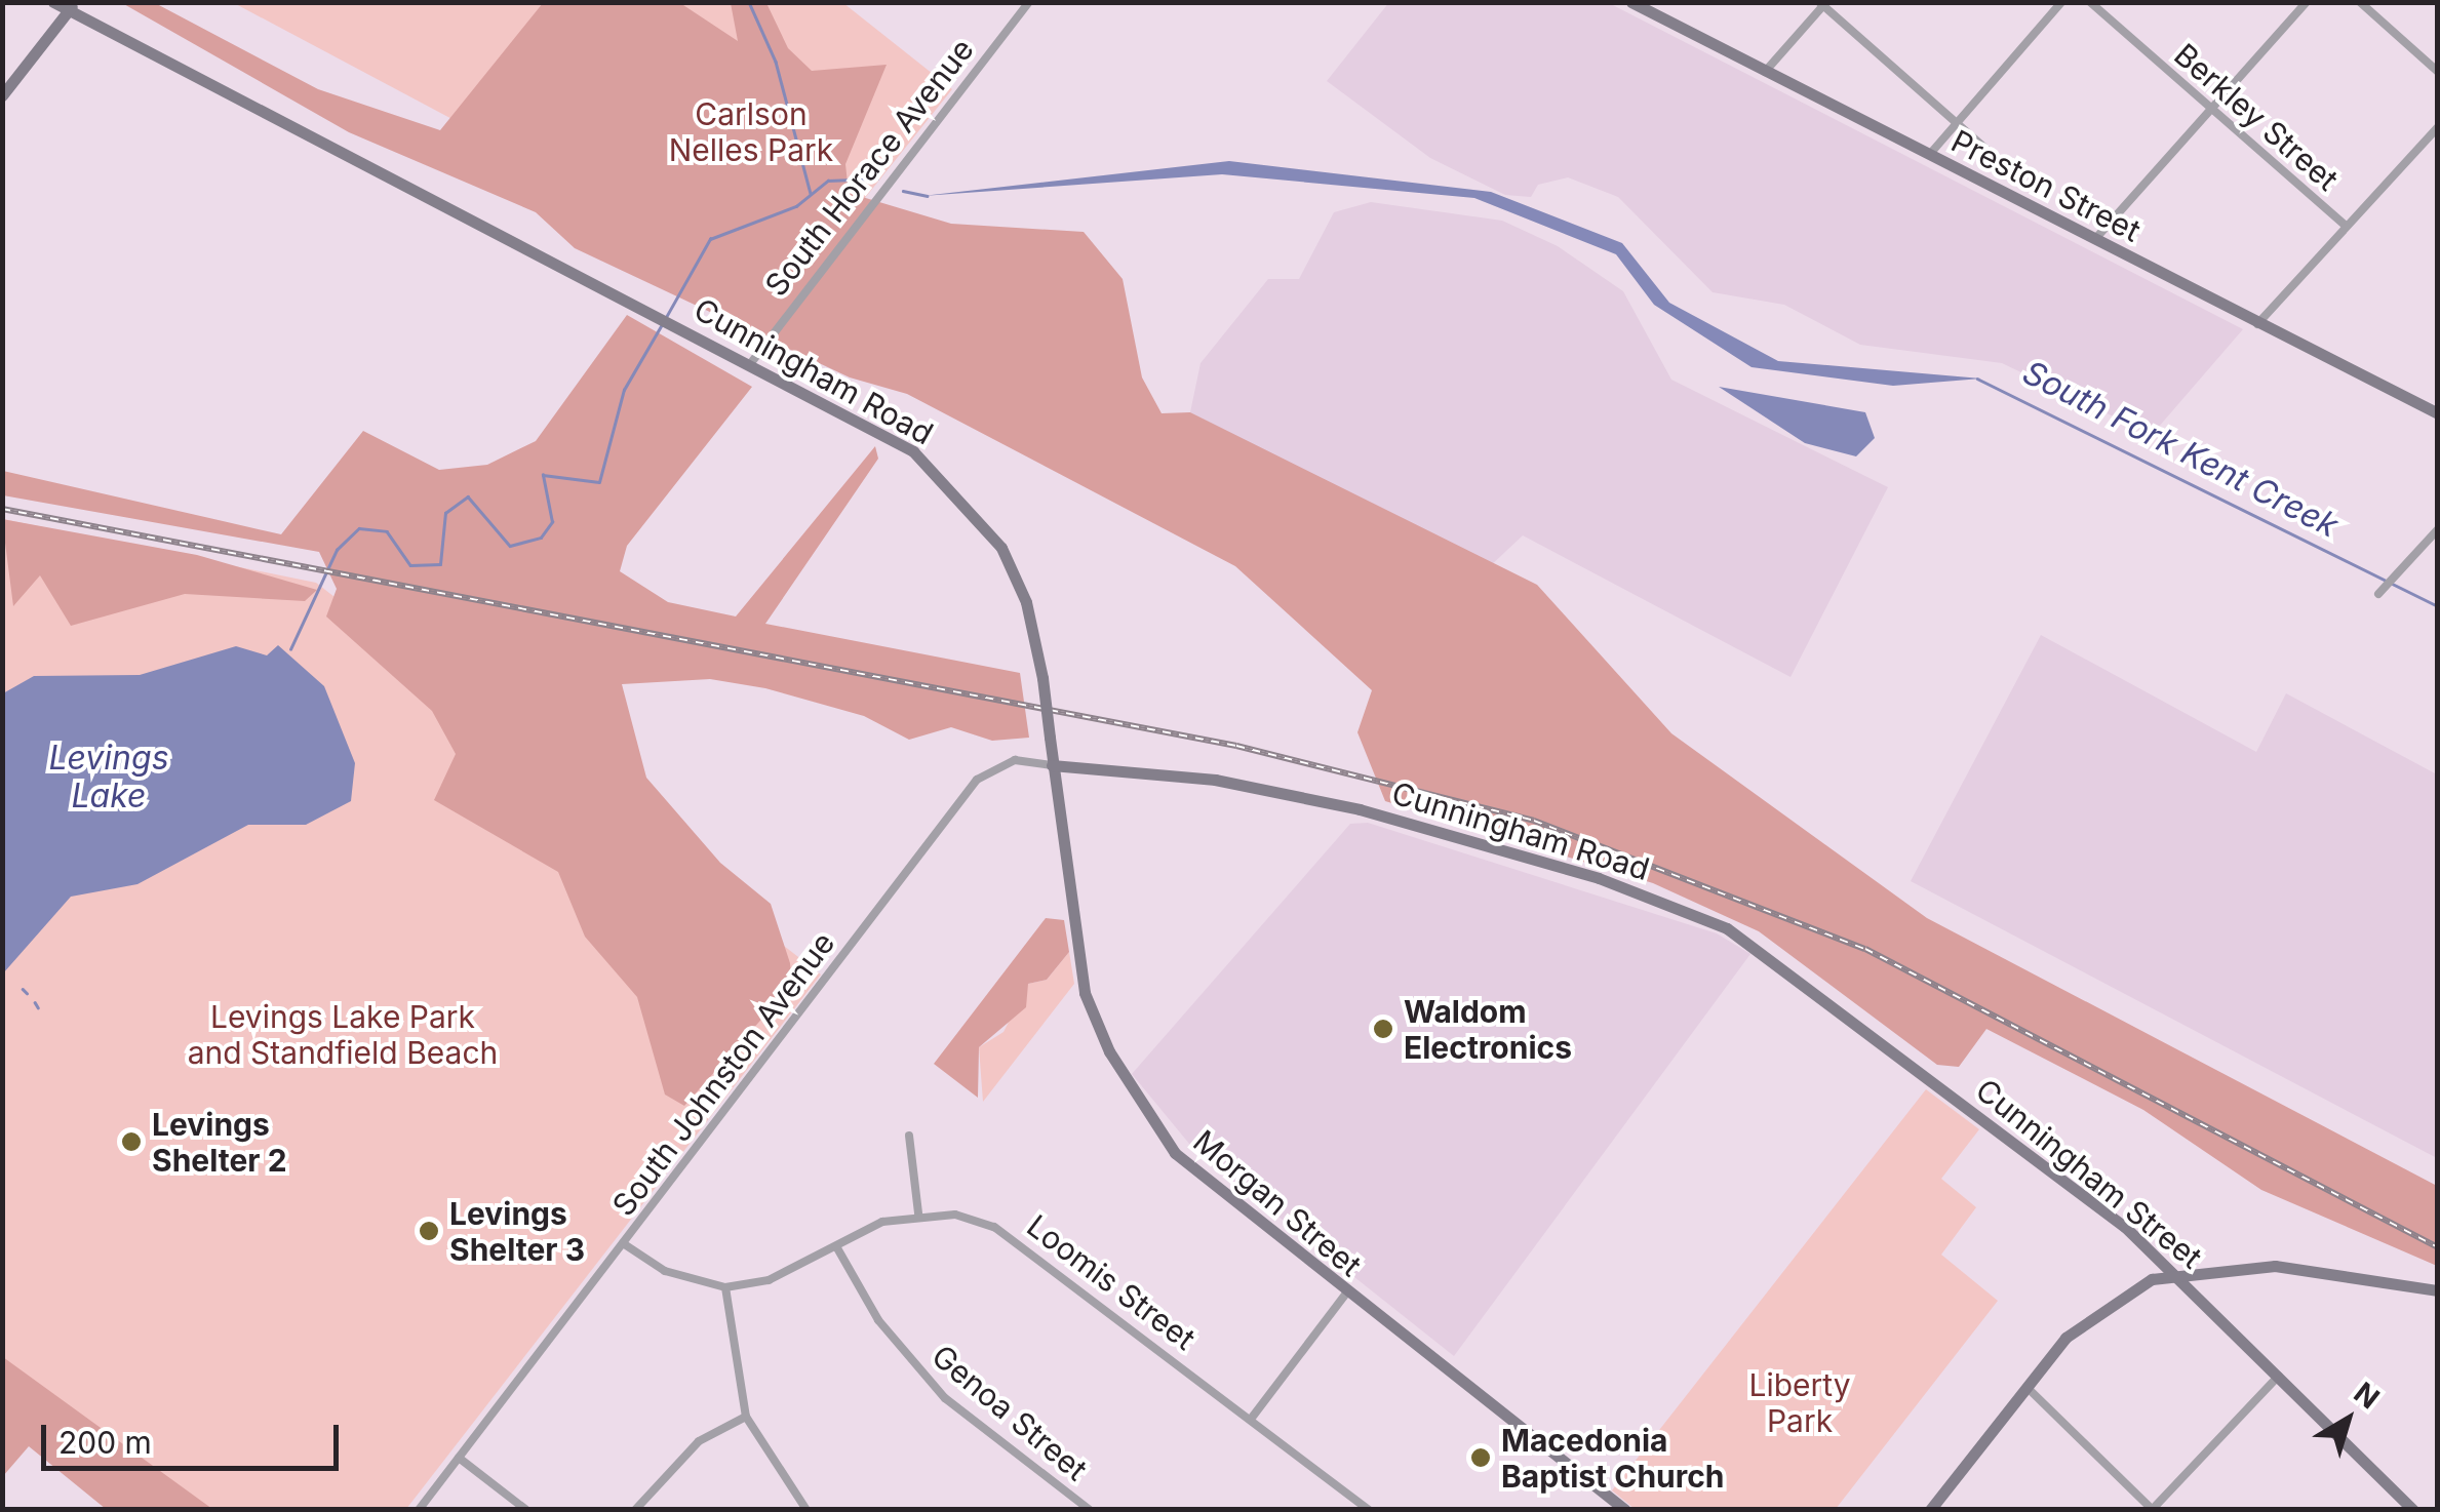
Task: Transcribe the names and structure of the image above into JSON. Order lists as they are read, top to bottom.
{
  "streets": {
    "main road": [
      "Preston Street",
      "Cunningham Road",
      "Cunningham Street",
      "Morgan Street"
    ],
    "street": [
      "Berkley Street",
      "South Horace Avenue",
      "South Johnston Avenue",
      "Loomis Street",
      "Genoa Street"
    ]
  },
  "crossings": [
    ["South Horace Avenue", "Cunningham Road"],
    ["Cunningham Road", "South Johnston Avenue"],
    ["Cunningham Road", "Cunningham Street"],
    ["Cunningham Road", "Morgan Street"],
    ["South Johnston Avenue", "Morgan Street"]
  ],
  "water": ["South Fork Kent Creek", "Levings Lake"],
  "parks": ["Carlson Nelles Park", "Levings Lake Park and Standfield Beach", "Liberty Park"],
  "places": [
    "Waldom Electronics",
    "Levings Shelter 2",
    "Levings Shelter 3",
    "Macedonia Baptist Church"
  ],
  "scale_bar": "200 m",
  "north": "top right"
}
